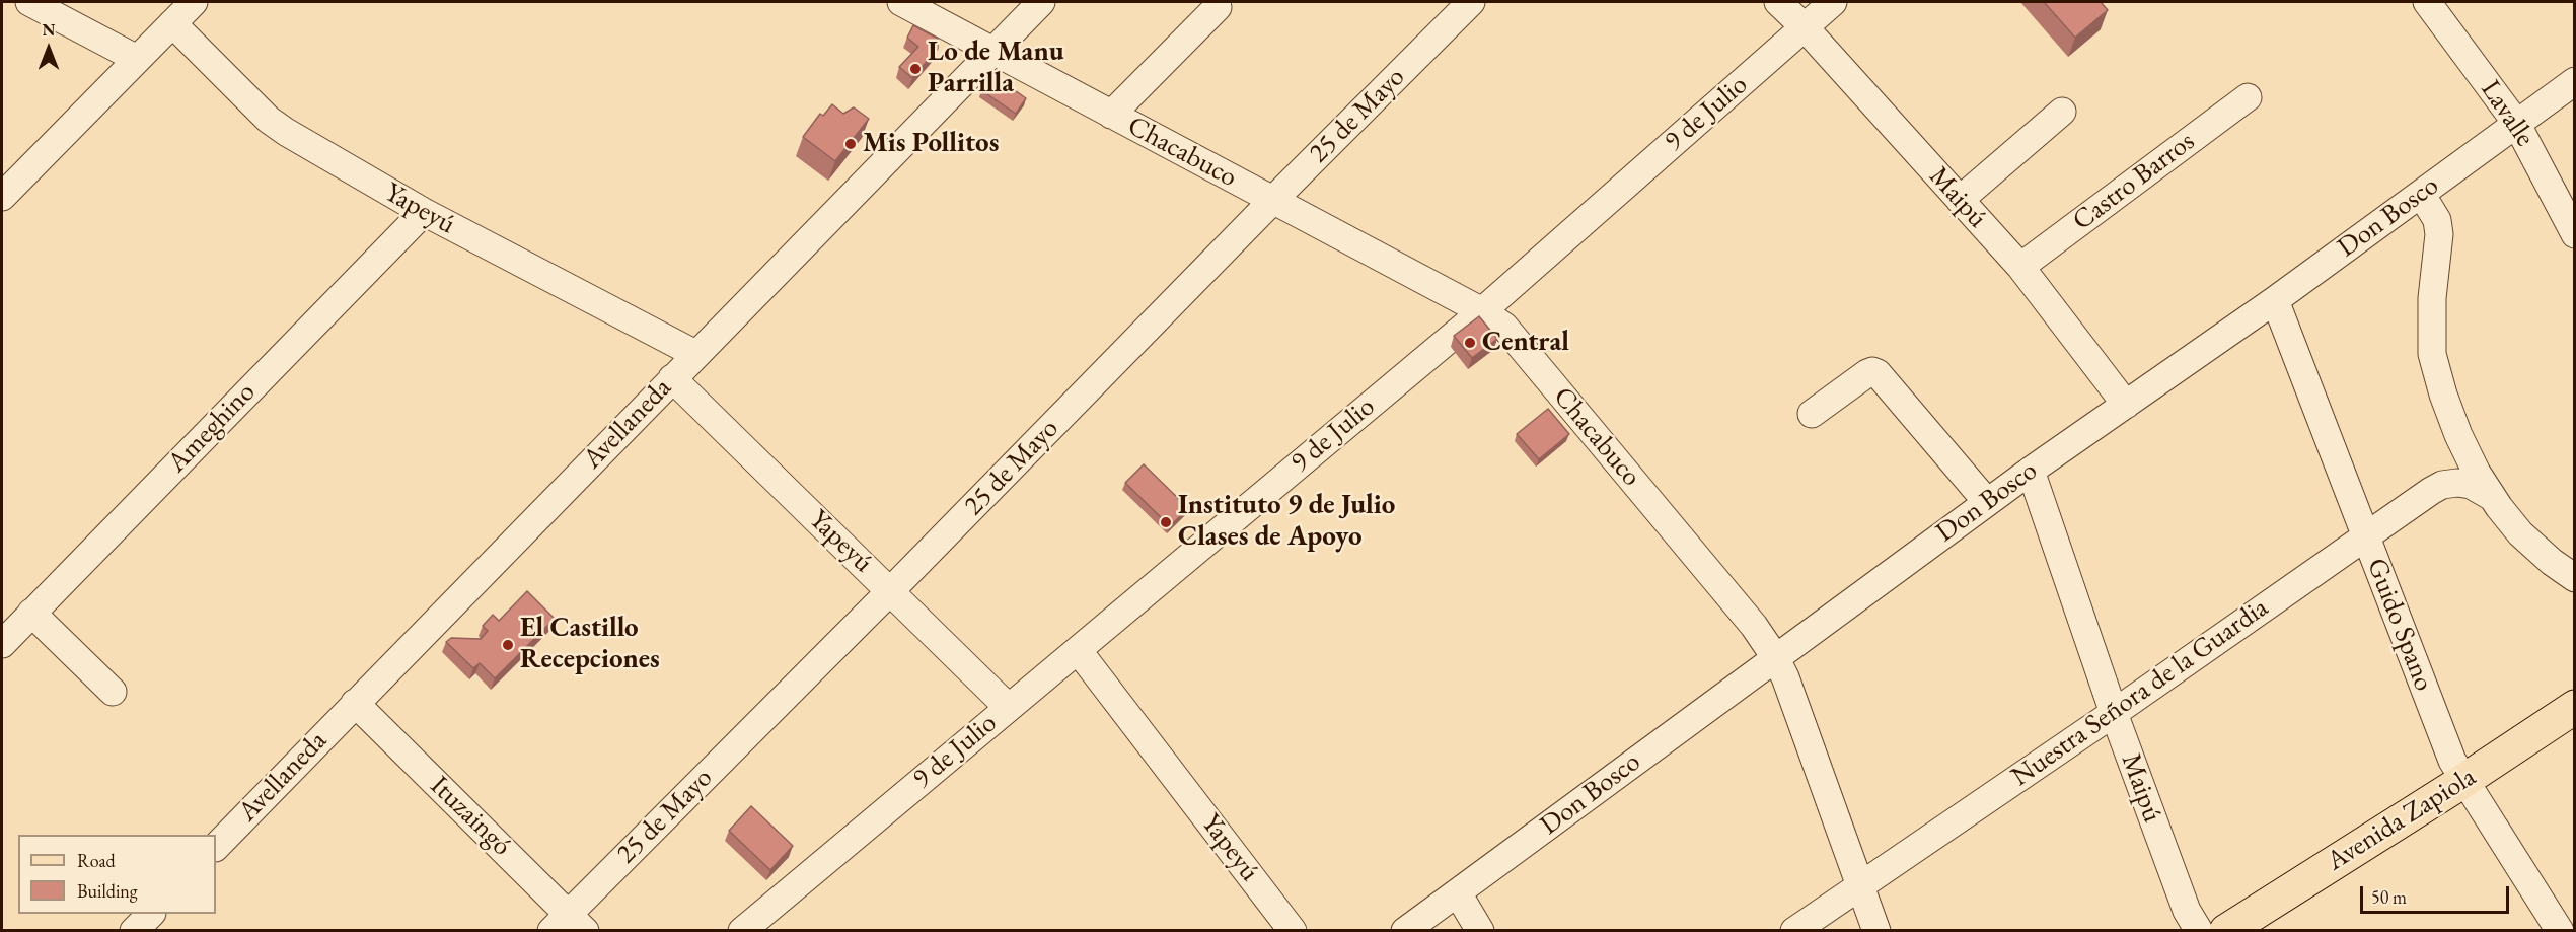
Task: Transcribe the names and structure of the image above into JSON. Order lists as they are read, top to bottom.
{
  "streets": {
    "main road": ["Avenida Zapiola"],
    "street": [
      "9 de Julio",
      "Lavalle",
      "25 de Mayo",
      "Chacabuco",
      "Castro Barros",
      "Maipú",
      "Yapeyú",
      "Don Bosco",
      "Avellaneda",
      "Ameghino",
      "Guido Spano",
      "Nuestra Señora de la Guardia",
      "Ituzaingó"
    ]
  },
  "crossings": [
    ["9 de Julio", "Chacabuco"],
    ["9 de Julio", "Maipú"],
    ["9 de Julio", "Yapeyú"],
    ["Lavalle", "Don Bosco"],
    ["25 de Mayo", "Chacabuco"],
    ["25 de Mayo", "Yapeyú"],
    ["25 de Mayo", "Ituzaingó"],
    ["Chacabuco", "Don Bosco"],
    ["Chacabuco", "Avellaneda"],
    ["Chacabuco", "Nuestra Señora de la Guardia"],
    ["Castro Barros", "Maipú"],
    ["Maipú", "Don Bosco"],
    ["Maipú", "Nuestra Señora de la Guardia"],
    ["Yapeyú", "Avellaneda"],
    ["Yapeyú", "Ameghino"],
    ["Don Bosco", "Guido Spano"],
    ["Avellaneda", "Ituzaingó"],
    ["Guido Spano", "Nuestra Señora de la Guardia"],
    ["Guido Spano", "Avenida Zapiola"]
  ],
  "places": [
    "Lo de Manu Parrilla",
    "Mis Pollitos",
    "Central",
    "Instituto 9 de Julio Clases de Apoyo",
    "El Castillo Recepciones"
  ],
  "legend": ["Road", "Building"],
  "scale_bar": "50 m",
  "north": "top"
}
